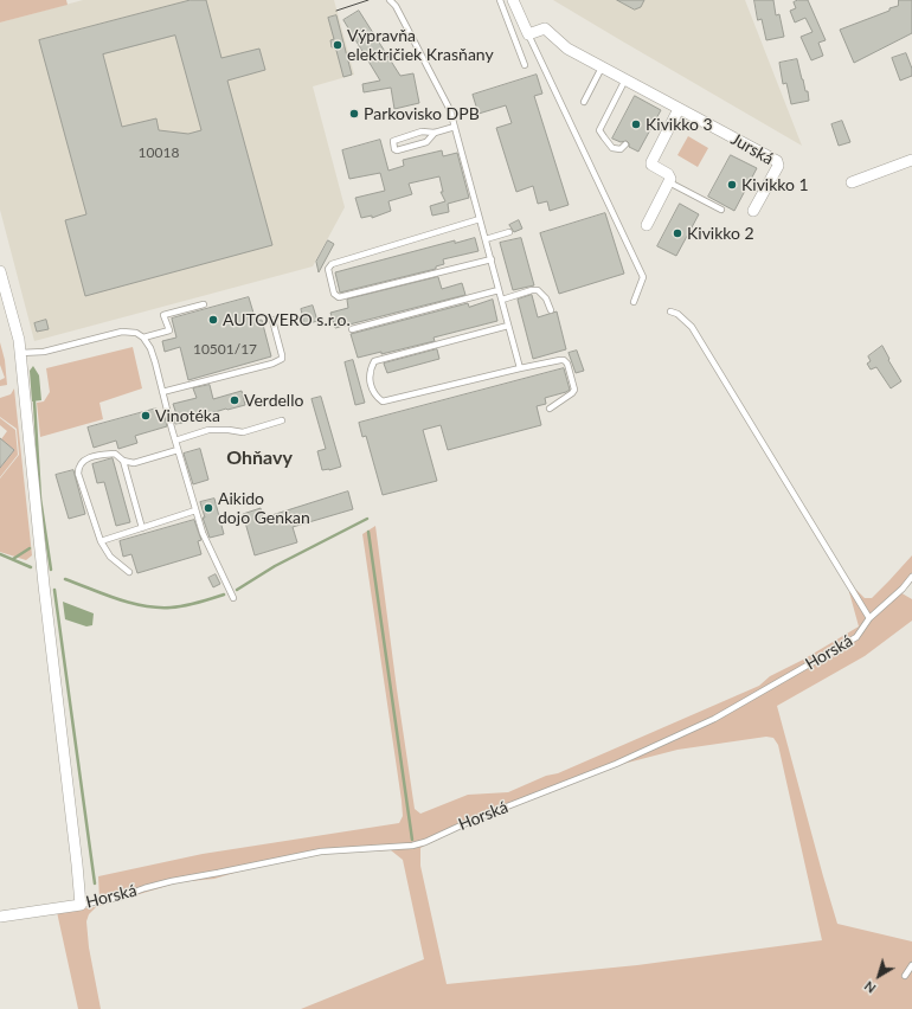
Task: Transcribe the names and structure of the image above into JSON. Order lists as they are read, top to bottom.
{
  "streets": {
    "street": ["Jurská", "Horská"]
  },
  "districts": ["Ohňavy"],
  "places": [
    "Výpravňa električiek Krasňany",
    "Parkovisko DPB",
    "Kivikko 3",
    "Kivikko 1",
    "Kivikko 2",
    "AUTOVERO s.r.o.",
    "Verdello",
    "Vinotéka",
    "Aikido dojo Genkan"
  ],
  "house_numbers": ["10018", "10501/17"],
  "north": "bottom left"
}
